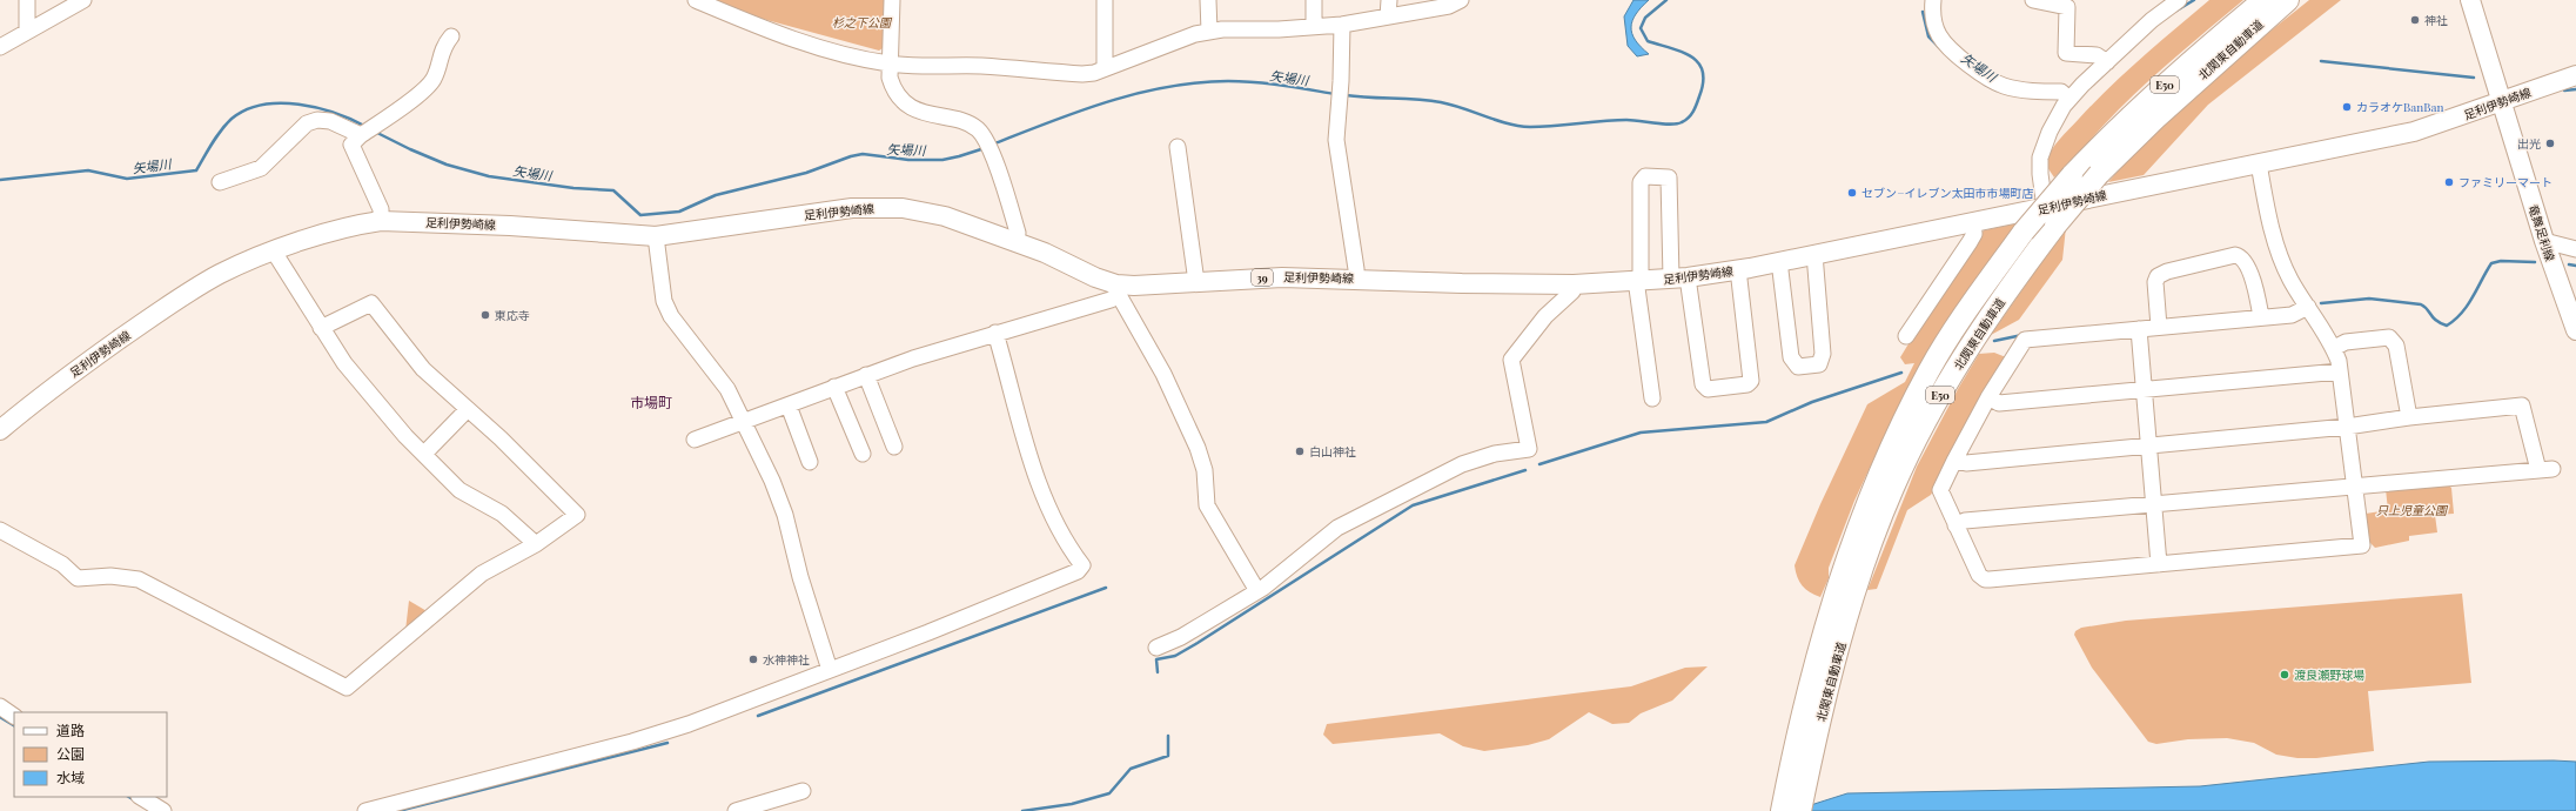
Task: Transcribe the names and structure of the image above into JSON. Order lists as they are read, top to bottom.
{
  "streets": {
    "highway": ["北関東自動車道", "E50"],
    "main road": ["足利伊勢崎線", "竜舞足利線", "39"]
  },
  "crossings": [
    ["北関東自動車道", "足利伊勢崎線"],
    ["足利伊勢崎線", "竜舞足利線"]
  ],
  "districts": ["市場町"],
  "water": ["矢場川"],
  "parks": ["杉之下公園", "只上児童公園"],
  "places": [
    "神社",
    "カラオケBanBan",
    "出光",
    "ファミリーマート",
    "セブン−イレブン太田市市場町店",
    "東応寺",
    "白山神社",
    "水神神社",
    "渡良瀬野球場"
  ],
  "legend": ["道路", "公園", "水域"]
}
